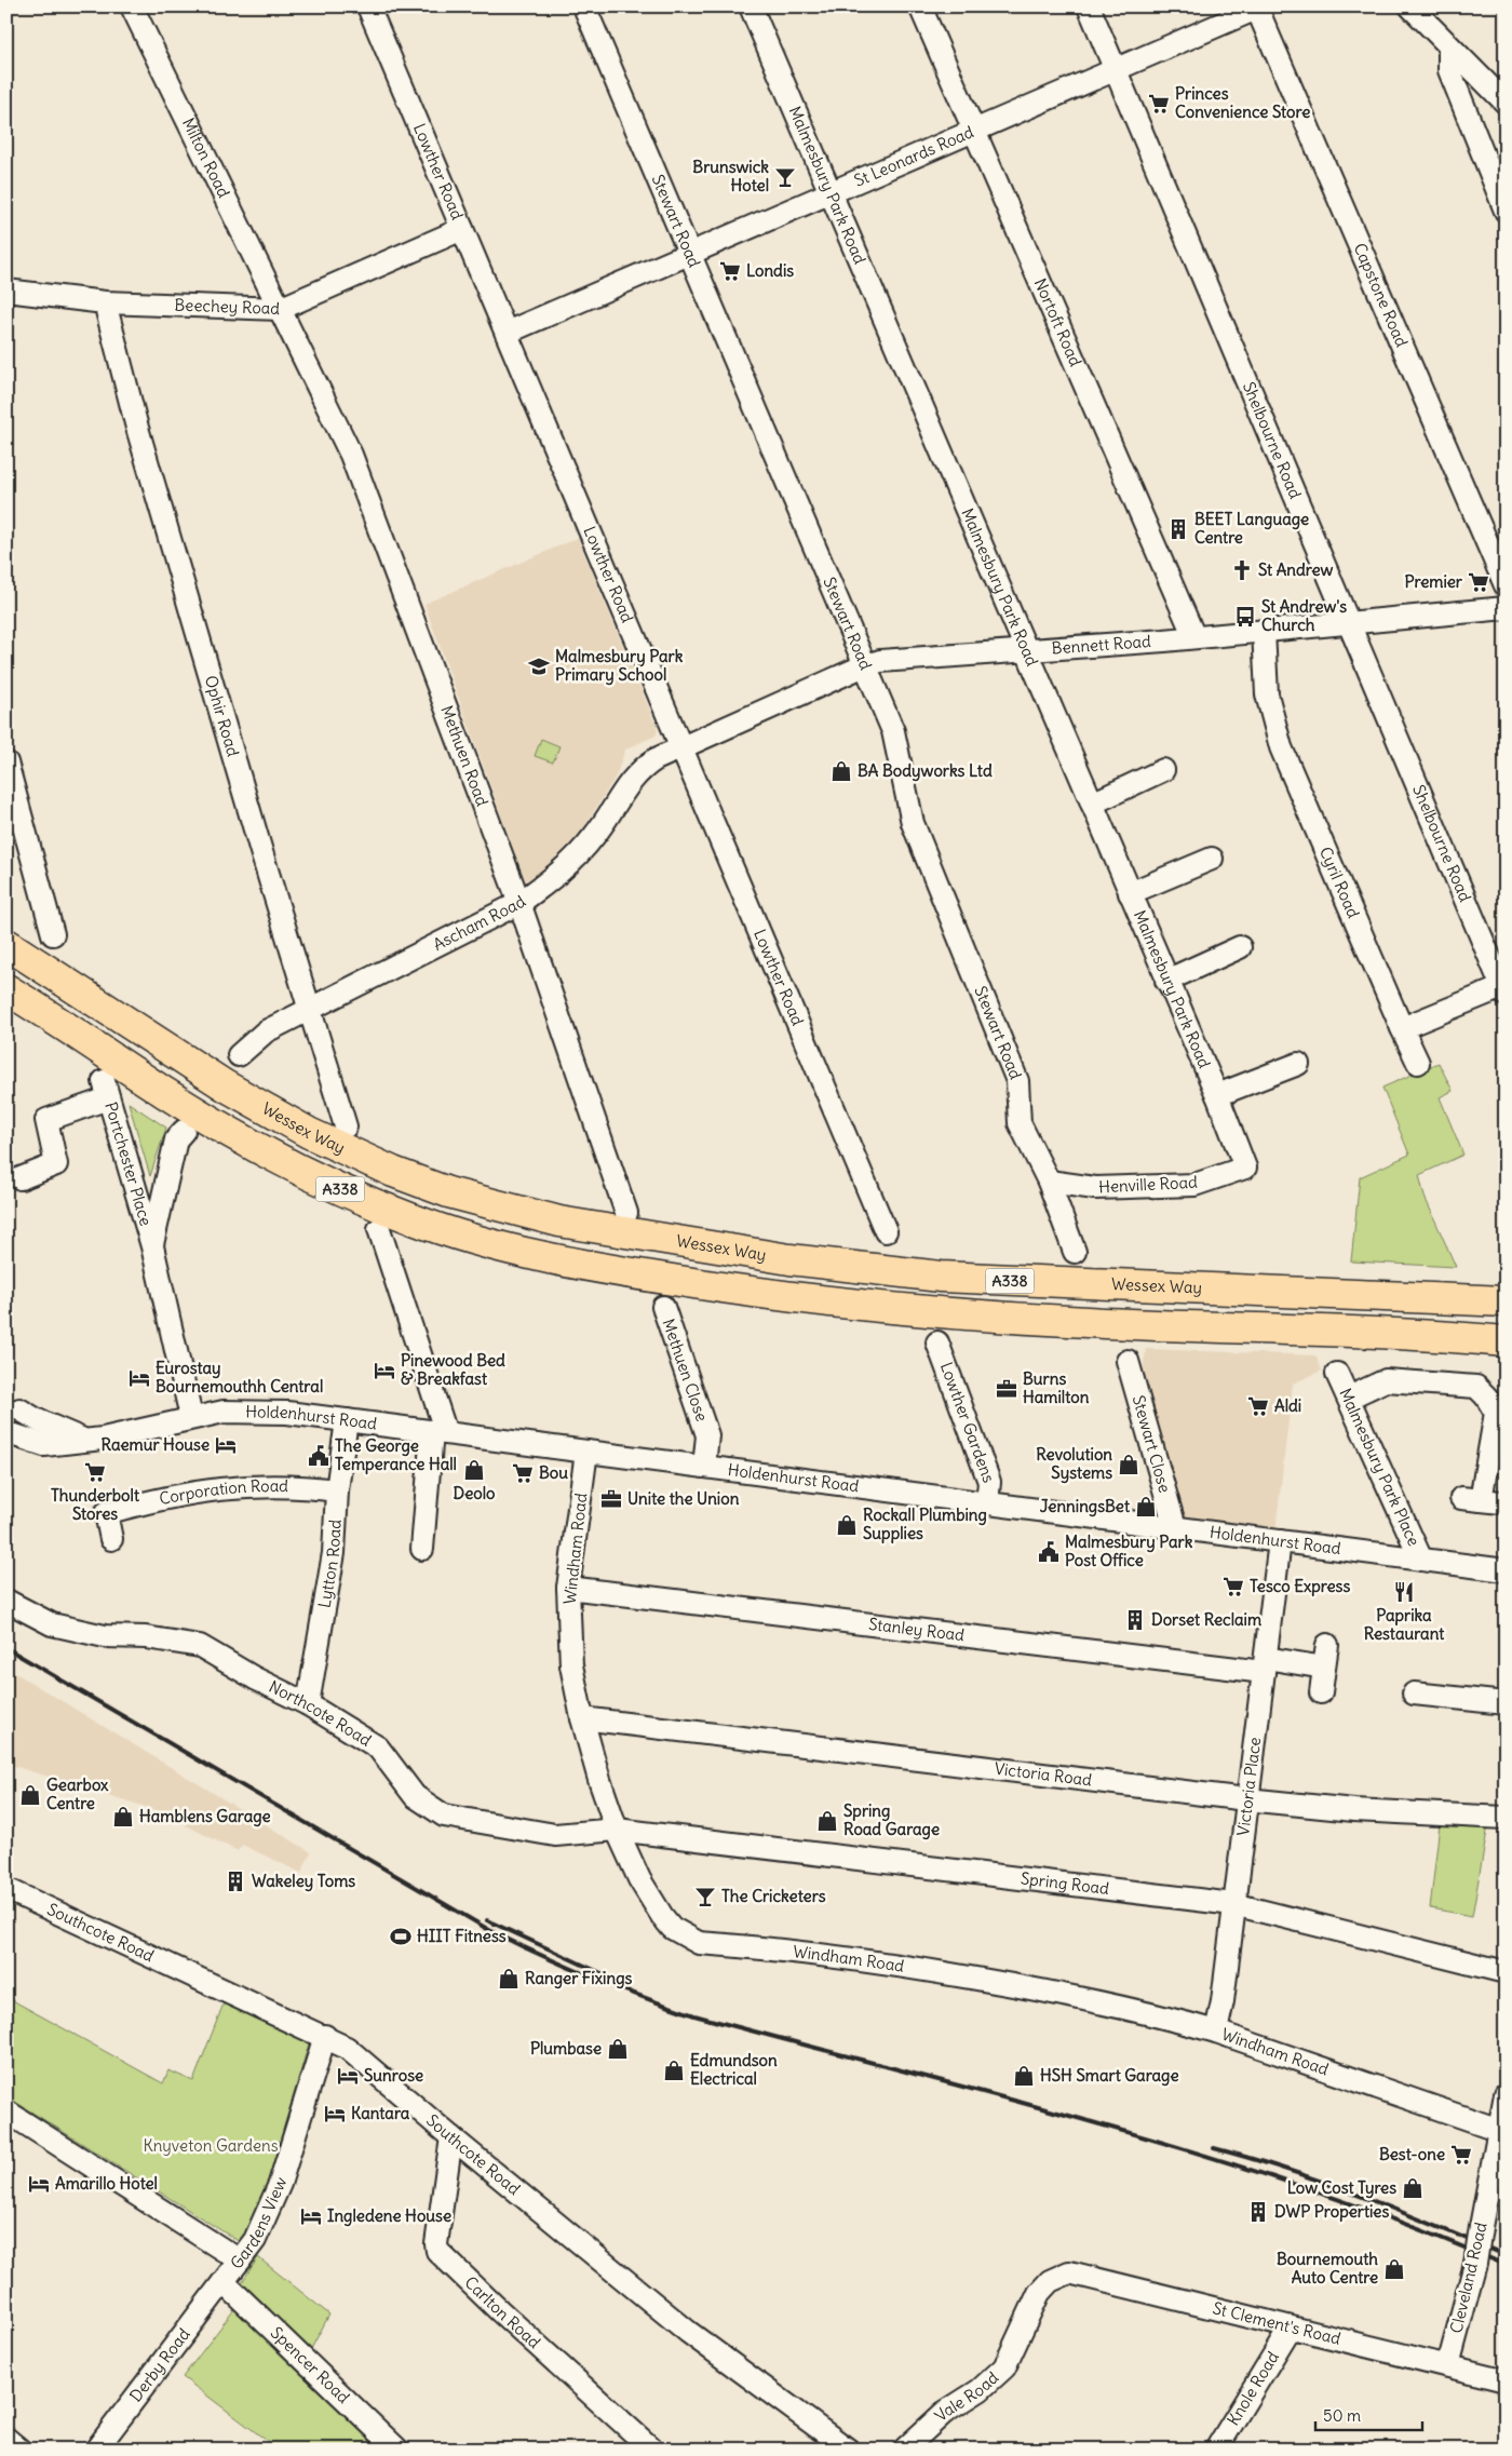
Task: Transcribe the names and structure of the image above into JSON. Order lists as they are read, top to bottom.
{
  "streets": {
    "highway": ["Wessex Way", "A338"],
    "street": [
      "St Leonards Road",
      "Milton Road",
      "Lowther Road",
      "Malmesbury Park Road",
      "Stewart Road",
      "Capstone Road",
      "Beechey Road",
      "Nortoft Road",
      "Shelbourne Road",
      "Bennett Road",
      "Ophir Road",
      "Methuen Road",
      "Cyril Road",
      "Ascham Road",
      "Portchester Place",
      "Henville Road",
      "Methuen Close",
      "Holdenhurst Road",
      "Lowther Gardens",
      "Stewart Close",
      "Malmesbury Park Place",
      "Corporation Road",
      "Windham Road",
      "Lytton Road",
      "Stanley Road",
      "Northcote Road",
      "Victoria Road",
      "Victoria Place",
      "Spring Road",
      "Southcote Road",
      "Gardens View",
      "Cleveland Road",
      "Carlton Road",
      "St Clement's Road",
      "Derby Road",
      "Spencer Road",
      "Knole Road",
      "Vale Road"
    ]
  },
  "crossings": [
    ["St Leonards Road", "Lowther Road"],
    ["St Leonards Road", "Malmesbury Park Road"],
    ["St Leonards Road", "Stewart Road"],
    ["St Leonards Road", "Capstone Road"],
    ["St Leonards Road", "Nortoft Road"],
    ["St Leonards Road", "Shelbourne Road"],
    ["Milton Road", "Beechey Road"],
    ["Milton Road", "Methuen Road"],
    ["Lowther Road", "Beechey Road"],
    ["Lowther Road", "Bennett Road"],
    ["Lowther Road", "Ascham Road"],
    ["Malmesbury Park Road", "Bennett Road"],
    ["Malmesbury Park Road", "Henville Road"],
    ["Stewart Road", "Bennett Road"],
    ["Stewart Road", "Henville Road"],
    ["Beechey Road", "Ophir Road"],
    ["Beechey Road", "Methuen Road"],
    ["Nortoft Road", "Bennett Road"],
    ["Shelbourne Road", "Bennett Road"],
    ["Bennett Road", "Cyril Road"],
    ["Bennett Road", "Ascham Road"],
    ["Ophir Road", "Ascham Road"],
    ["Methuen Road", "Ascham Road"],
    ["Portchester Place", "Holdenhurst Road"],
    ["Methuen Close", "Holdenhurst Road"],
    ["Holdenhurst Road", "Lowther Gardens"],
    ["Holdenhurst Road", "Stewart Close"],
    ["Holdenhurst Road", "Malmesbury Park Place"],
    ["Holdenhurst Road", "Windham Road"],
    ["Holdenhurst Road", "Lytton Road"],
    ["Holdenhurst Road", "Victoria Place"],
    ["Corporation Road", "Lytton Road"],
    ["Windham Road", "Stanley Road"],
    ["Windham Road", "Northcote Road"],
    ["Windham Road", "Victoria Road"],
    ["Windham Road", "Victoria Place"],
    ["Windham Road", "Spring Road"],
    ["Windham Road", "Cleveland Road"],
    ["Lytton Road", "Northcote Road"],
    ["Stanley Road", "Victoria Place"],
    ["Northcote Road", "Spring Road"],
    ["Victoria Road", "Victoria Place"],
    ["Victoria Place", "Spring Road"],
    ["Southcote Road", "Gardens View"],
    ["Southcote Road", "Carlton Road"],
    ["Gardens View", "Derby Road"],
    ["Gardens View", "Spencer Road"],
    ["Cleveland Road", "St Clement's Road"],
    ["St Clement's Road", "Knole Road"],
    ["St Clement's Road", "Vale Road"],
    ["Derby Road", "Spencer Road"]
  ],
  "parks": ["Knyveton Gardens"],
  "places": {
    "supermarket": [
      "Princes Convenience Store",
      "Londis",
      "Premier",
      "Aldi",
      "Thunderbolt Stores",
      "Bou",
      "Tesco Express",
      "Best-one"
    ],
    "bar": ["Brunswick Hotel", "The Cricketers"],
    "building": [
      "BEET Language Centre",
      "Dorset Reclaim",
      "Wakeley Toms",
      "DWP Properties"
    ],
    "church": ["St Andrew"],
    "bus stop": ["St Andrew's Church"],
    "school or university": ["Malmesbury Park Primary School"],
    "shop": [
      "BA Bodyworks Ltd",
      "Revolution Systems",
      "Deolo",
      "JenningsBet",
      "Rockall Plumbing Supplies",
      "Gearbox Centre",
      "Hamblens Garage",
      "Spring Road Garage",
      "Ranger Fixings",
      "Plumbase",
      "Edmundson Electrical",
      "HSH Smart Garage",
      "Low Cost Tyres",
      "Bournemouth Auto Centre"
    ],
    "hotel": [
      "Pinewood Bed & Breakfast",
      "Eurostay Bournemouthh Central",
      "Raemur House",
      "Sunrose",
      "Kantara",
      "Amarillo Hotel",
      "Ingledene House"
    ],
    "office": ["Burns Hamilton", "Unite the Union"],
    "public building": ["The George Temperance Hall", "Malmesbury Park Post Office"],
    "restaurant": ["Paprika Restaurant"],
    "sports": ["HIIT Fitness"]
  },
  "scale_bar": "50 m"
}
